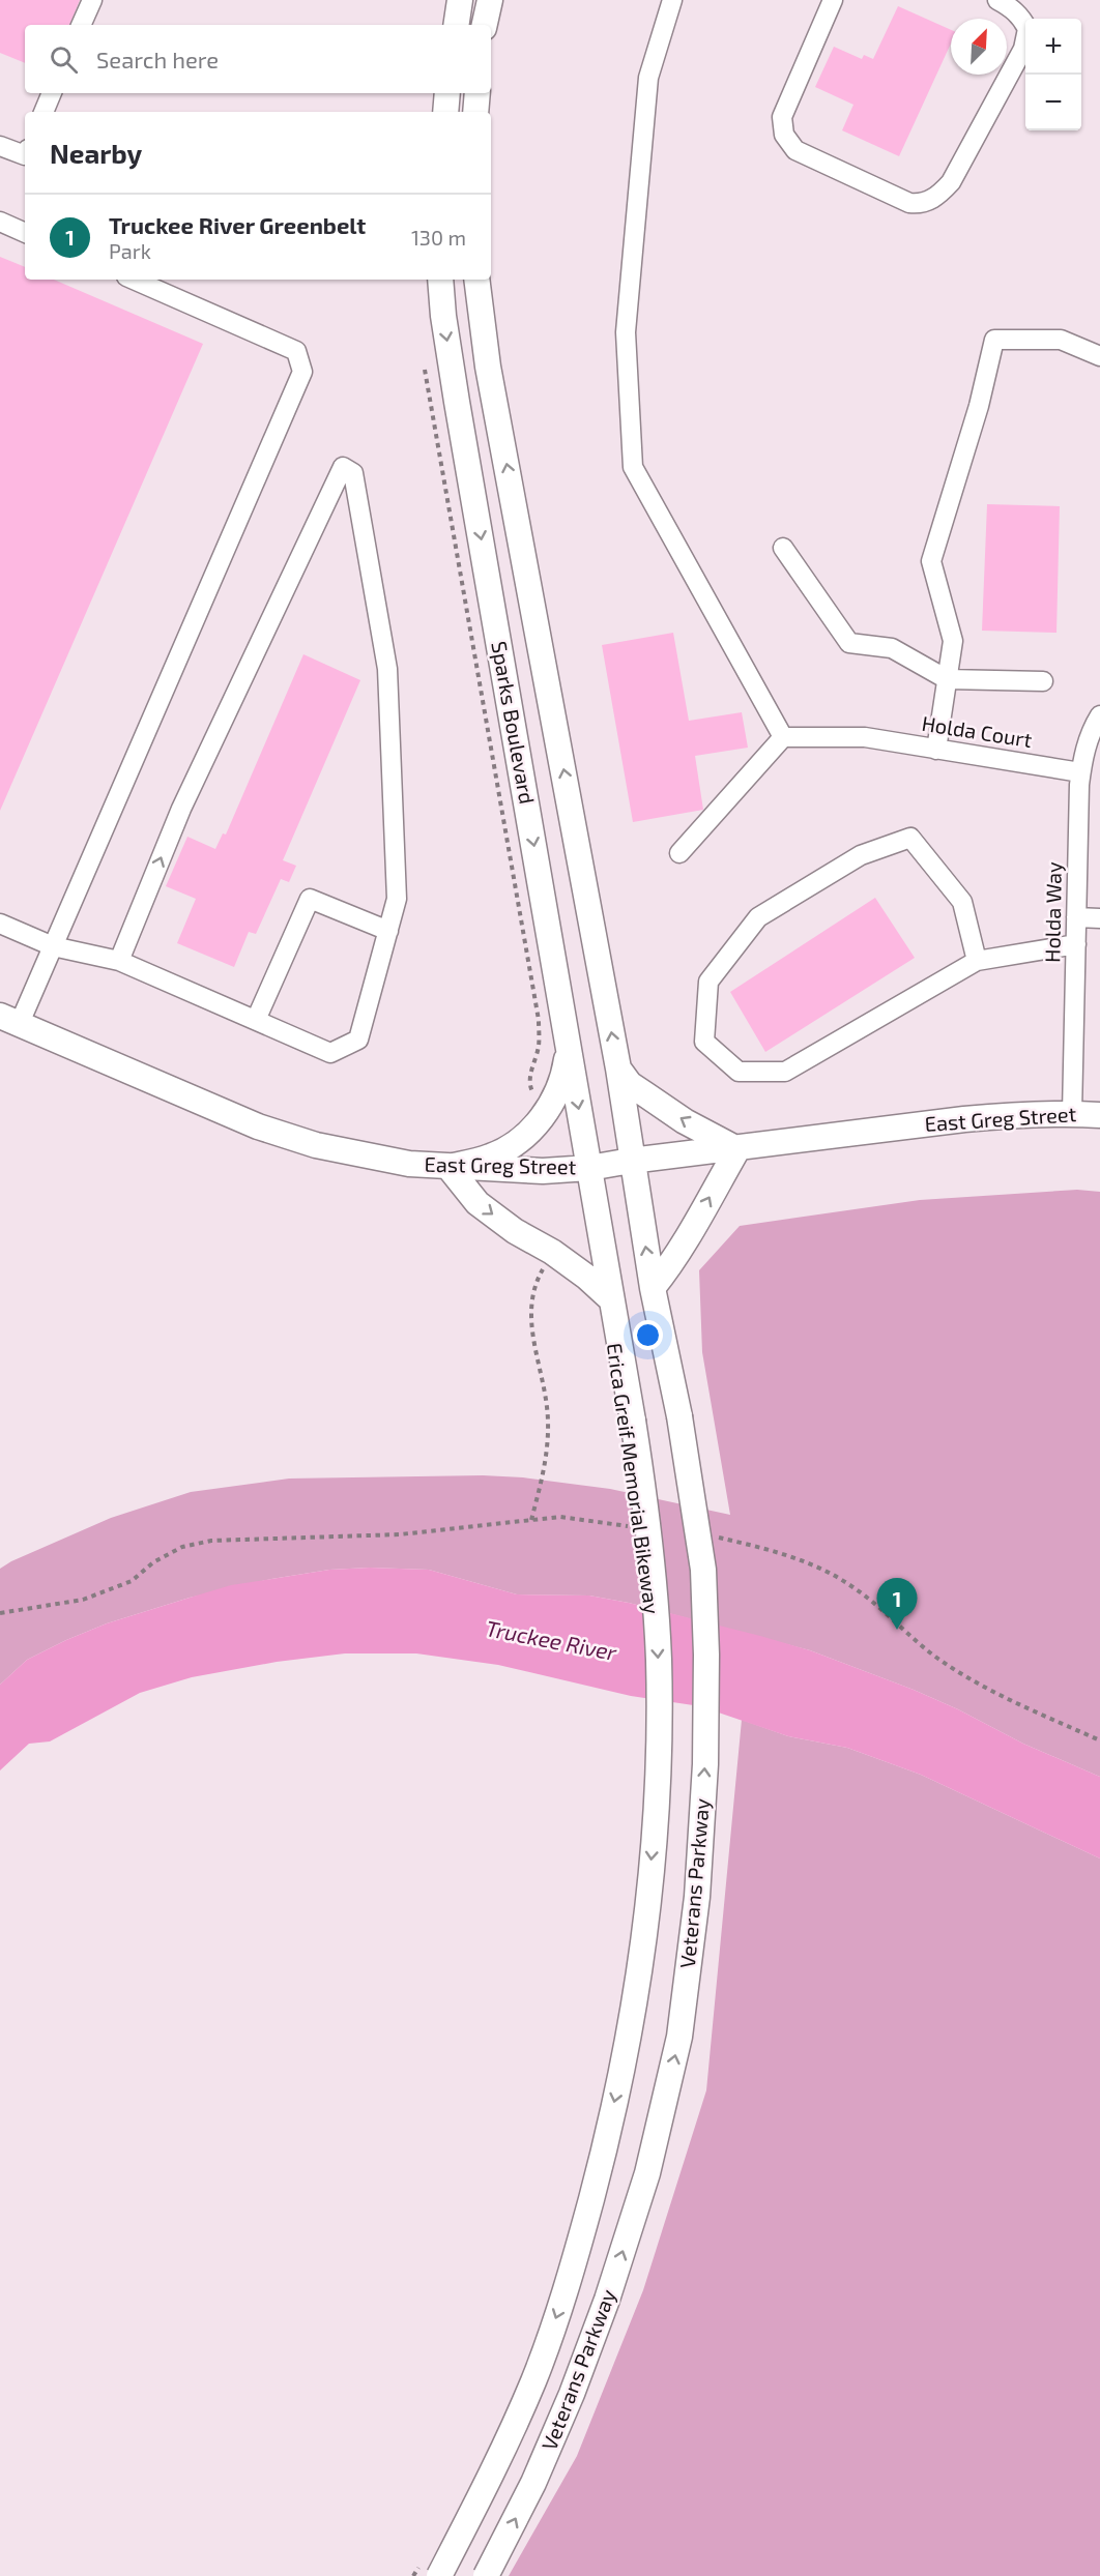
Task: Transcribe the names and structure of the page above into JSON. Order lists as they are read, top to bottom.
{
  "streets": {
    "main road": ["Sparks Boulevard", "East Greg Street", "Veterans Parkway"],
    "street": ["Holda Court", "Holda Way"],
    "path": ["Erica Greif Memorial Bikeway"]
  },
  "crossings": [
    ["Sparks Boulevard", "East Greg Street"],
    ["Sparks Boulevard", "Veterans Parkway"],
    ["Holda Court", "Holda Way"],
    ["Holda Way", "East Greg Street"],
    ["East Greg Street", "Veterans Parkway"]
  ],
  "water": ["Truckee River"],
  "north": "top right",
  "page": {
    "map_buttons": ["+", "−"],
    "search": "Search here",
    "heading": "Nearby",
    "list": [
      {
        "mark": "1",
        "name": "Truckee River Greenbelt",
        "note": "Park",
        "value": "130 m"
      }
    ],
    "pins": "1"
  }
}
